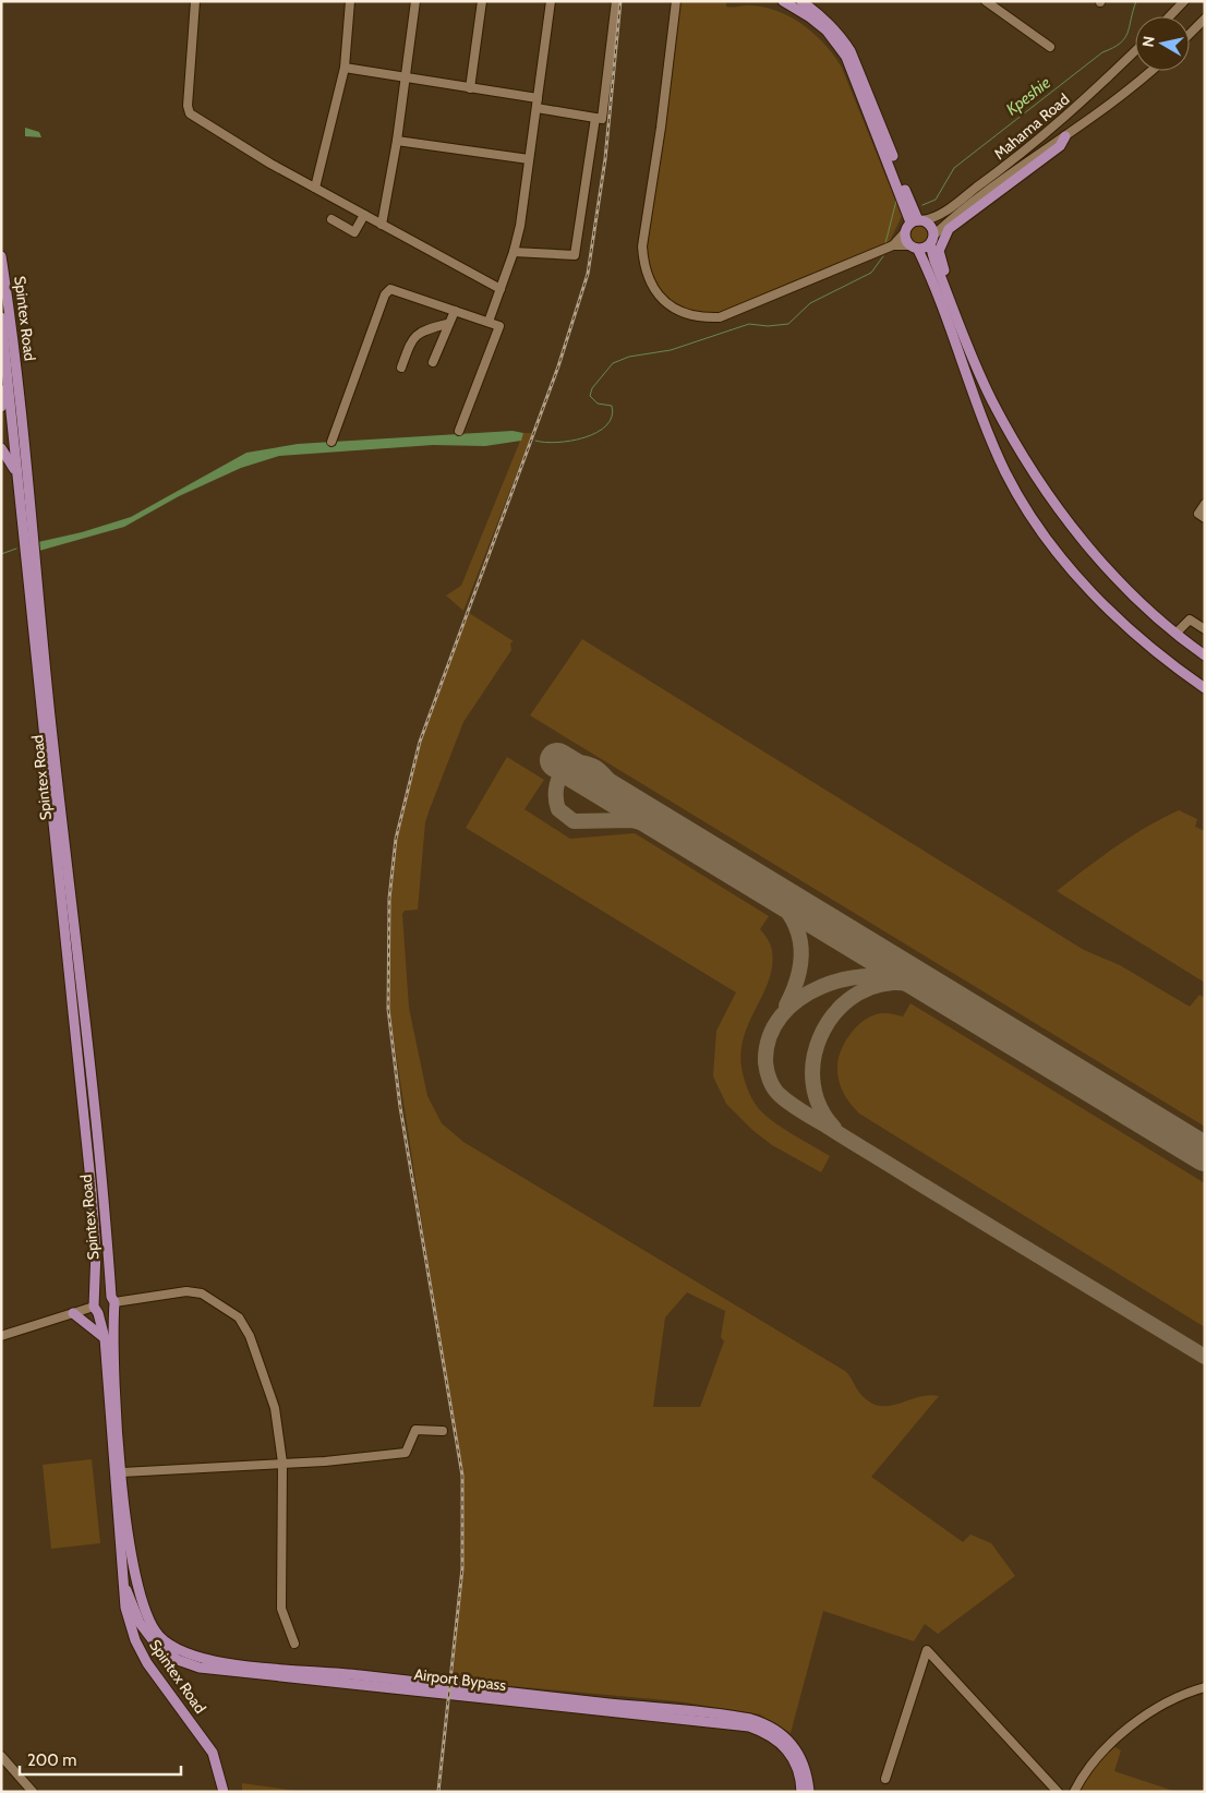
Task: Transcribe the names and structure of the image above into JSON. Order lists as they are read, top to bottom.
{
  "streets": {
    "main road": ["Spintex Road", "Airport Bypass"],
    "street": ["Mahama Road"]
  },
  "crossings": [
    ["Spintex Road", "Airport Bypass"]
  ],
  "water": ["Kpeshie"],
  "scale_bar": "200 m",
  "north": "left"
}
